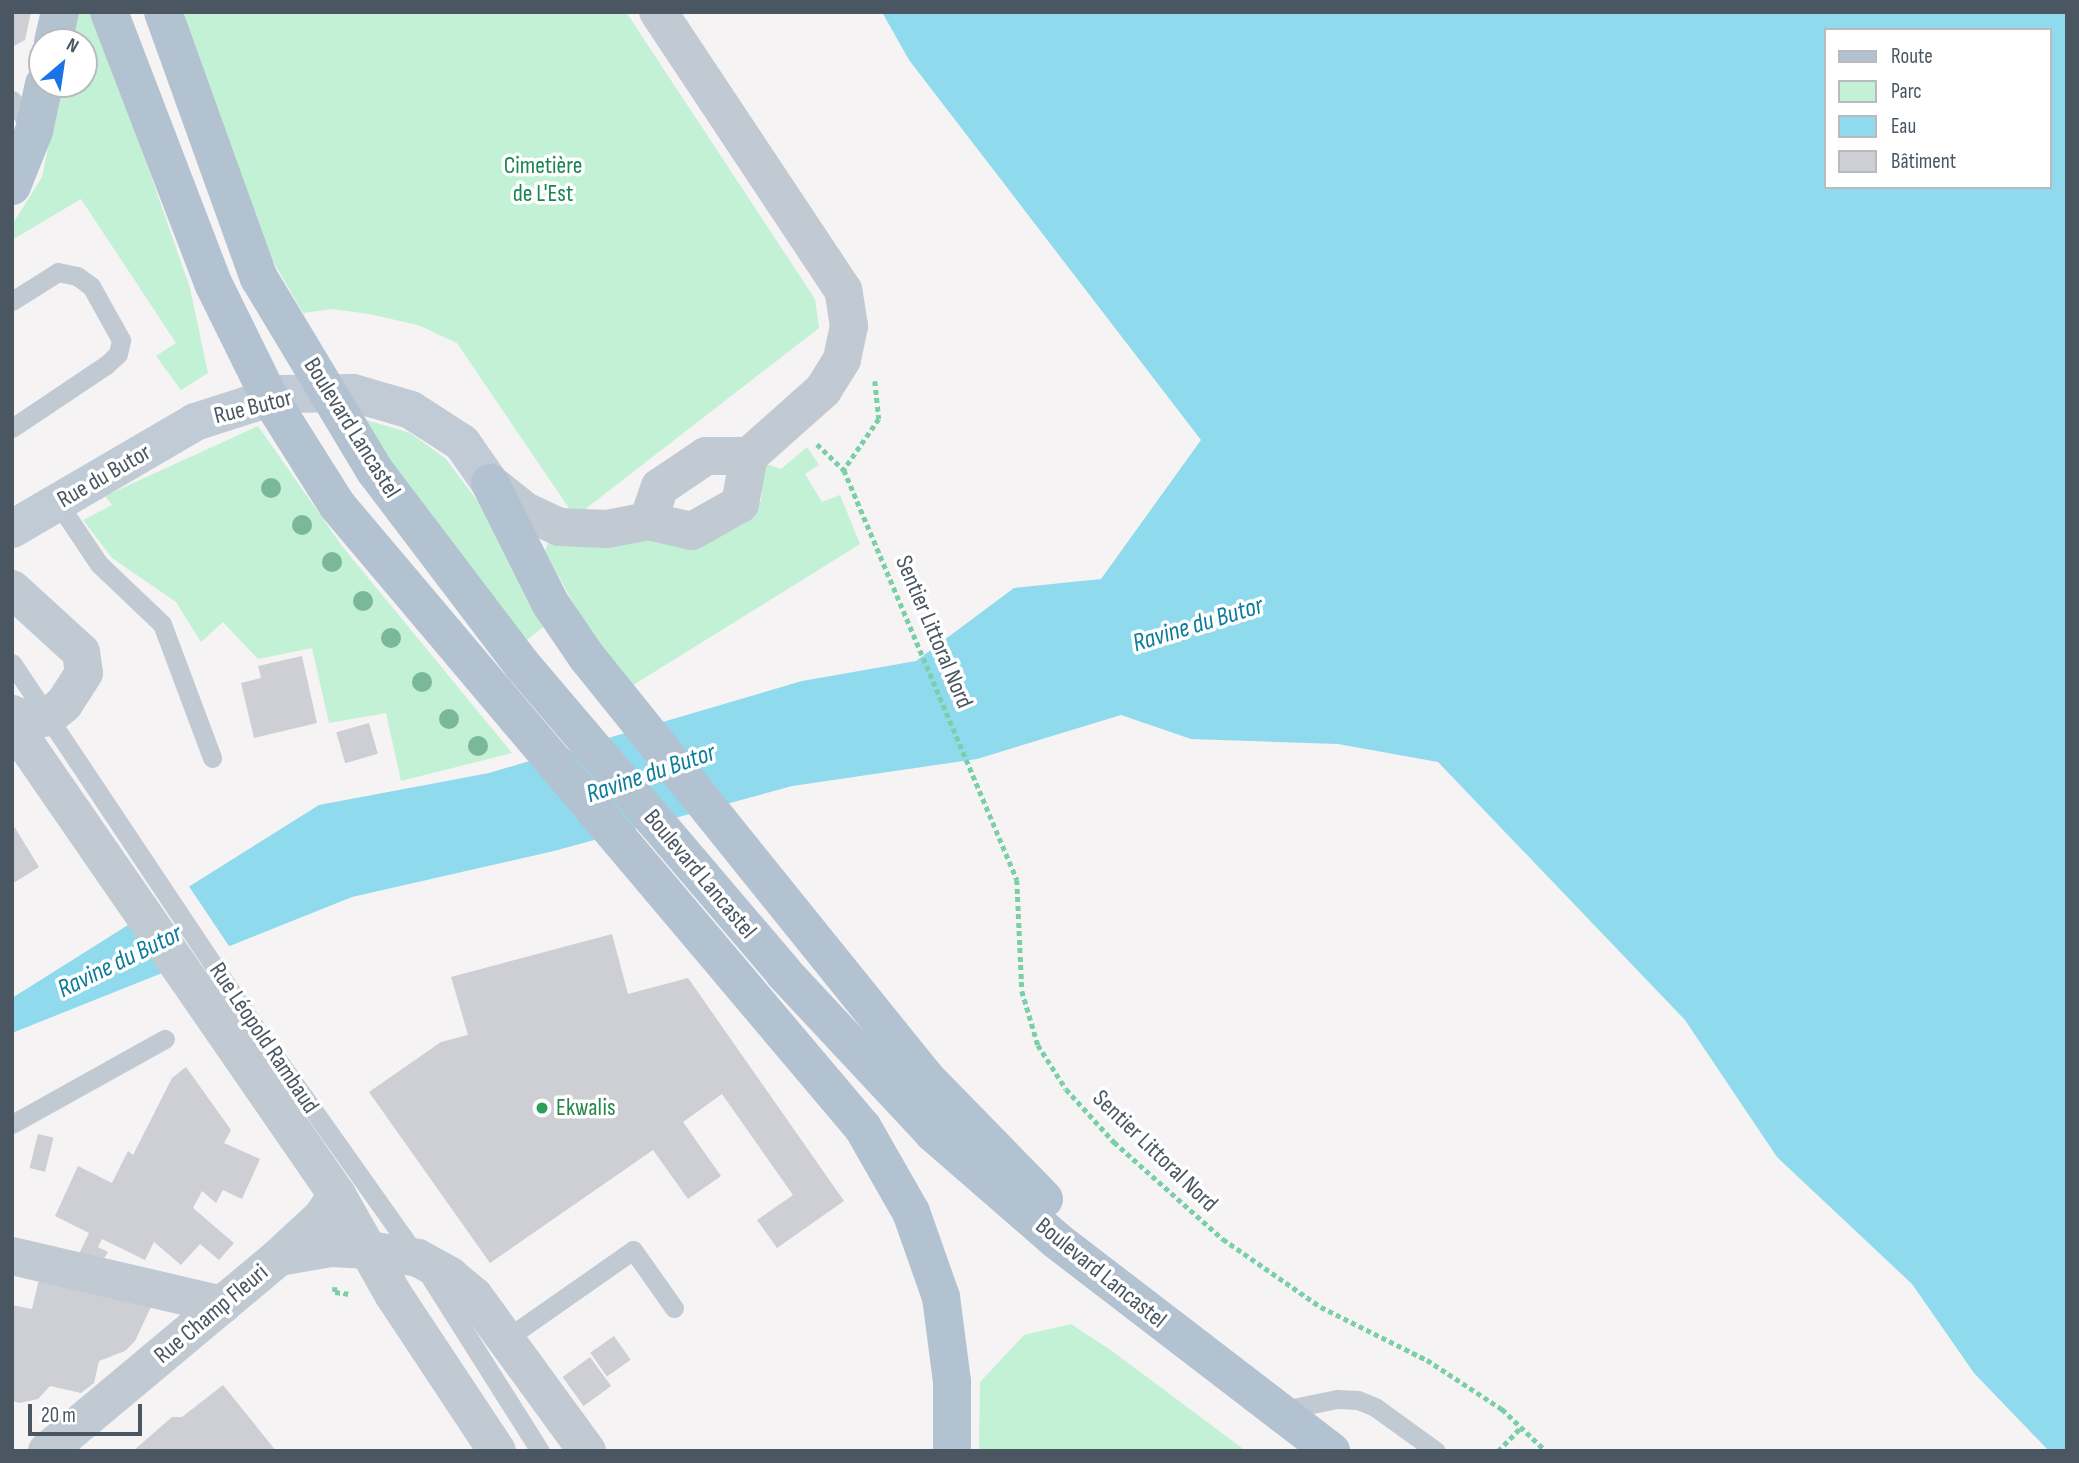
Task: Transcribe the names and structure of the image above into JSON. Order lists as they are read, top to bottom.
{
  "streets": {
    "main road": ["Rue Butor", "Boulevard Lancastel", "Rue du Butor"],
    "street": ["Rue Léopold Rambaud", "Rue Champ Fleuri"],
    "path": ["Sentier Littoral Nord"]
  },
  "crossings": [
    ["Rue Butor", "Rue du Butor"],
    ["Rue Léopold Rambaud", "Rue Champ Fleuri"]
  ],
  "water": ["Ravine du Butor"],
  "parks": ["Cimetière de L'Est"],
  "places": ["Ekwalis"],
  "legend": [
    "Route",
    "Parc",
    "Eau",
    "Bâtiment"
  ],
  "scale_bar": "20 m",
  "north": "top right"
}
